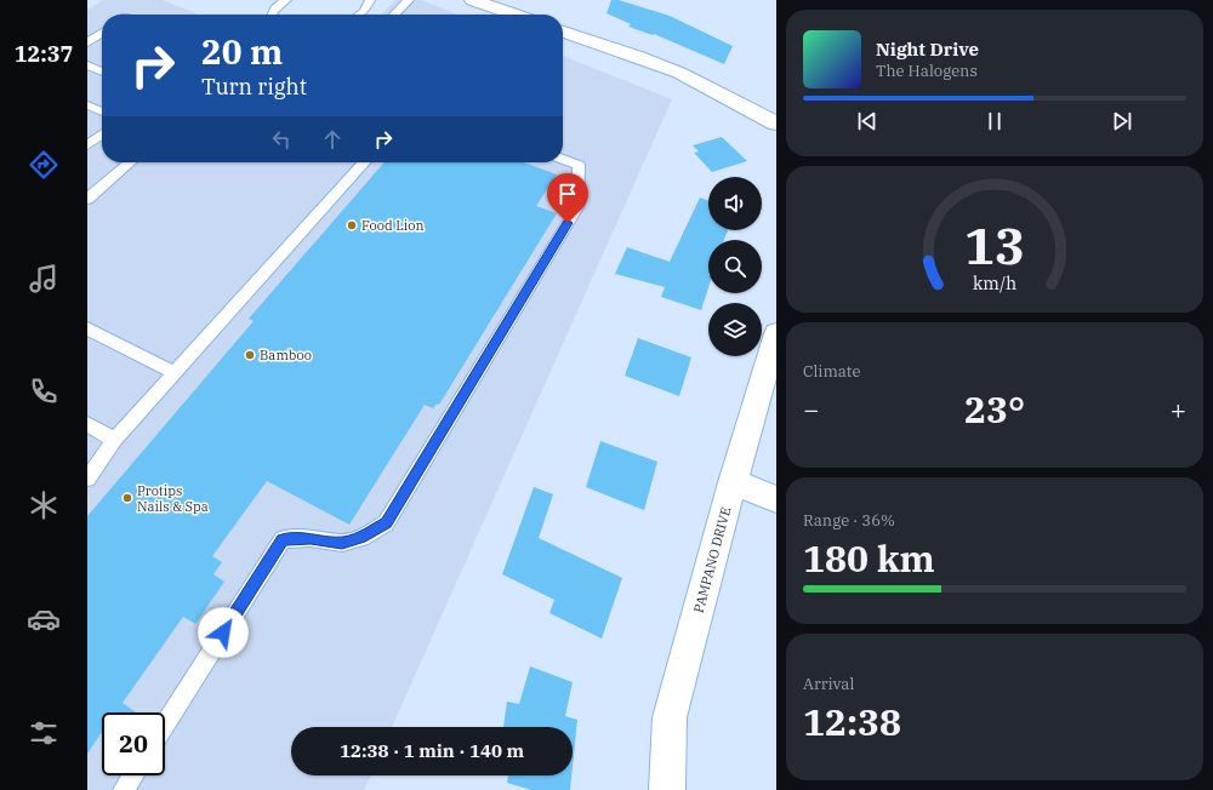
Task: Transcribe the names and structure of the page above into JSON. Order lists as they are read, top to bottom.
{
  "streets": {
    "street": ["PAMPANO DRIVE"]
  },
  "places": ["Food Lion", "Bamboo", "Protips Nails & Spa"],
  "page": {
    "tabs": "12:37",
    "turn": ["20 m", "Turn right"],
    "song": ["Night Drive", "The Halogens"],
    "tile": [
      "Climate",
      ["Range · 36%", "180 km"],
      ["Arrival", "12:38"]
    ],
    "heat": ["−", "23°", "+"],
    "limit": "20",
    "trip": "12:38 · 1 min · 140 m",
    "gauge": ["13", "km/h"]
  }
}
